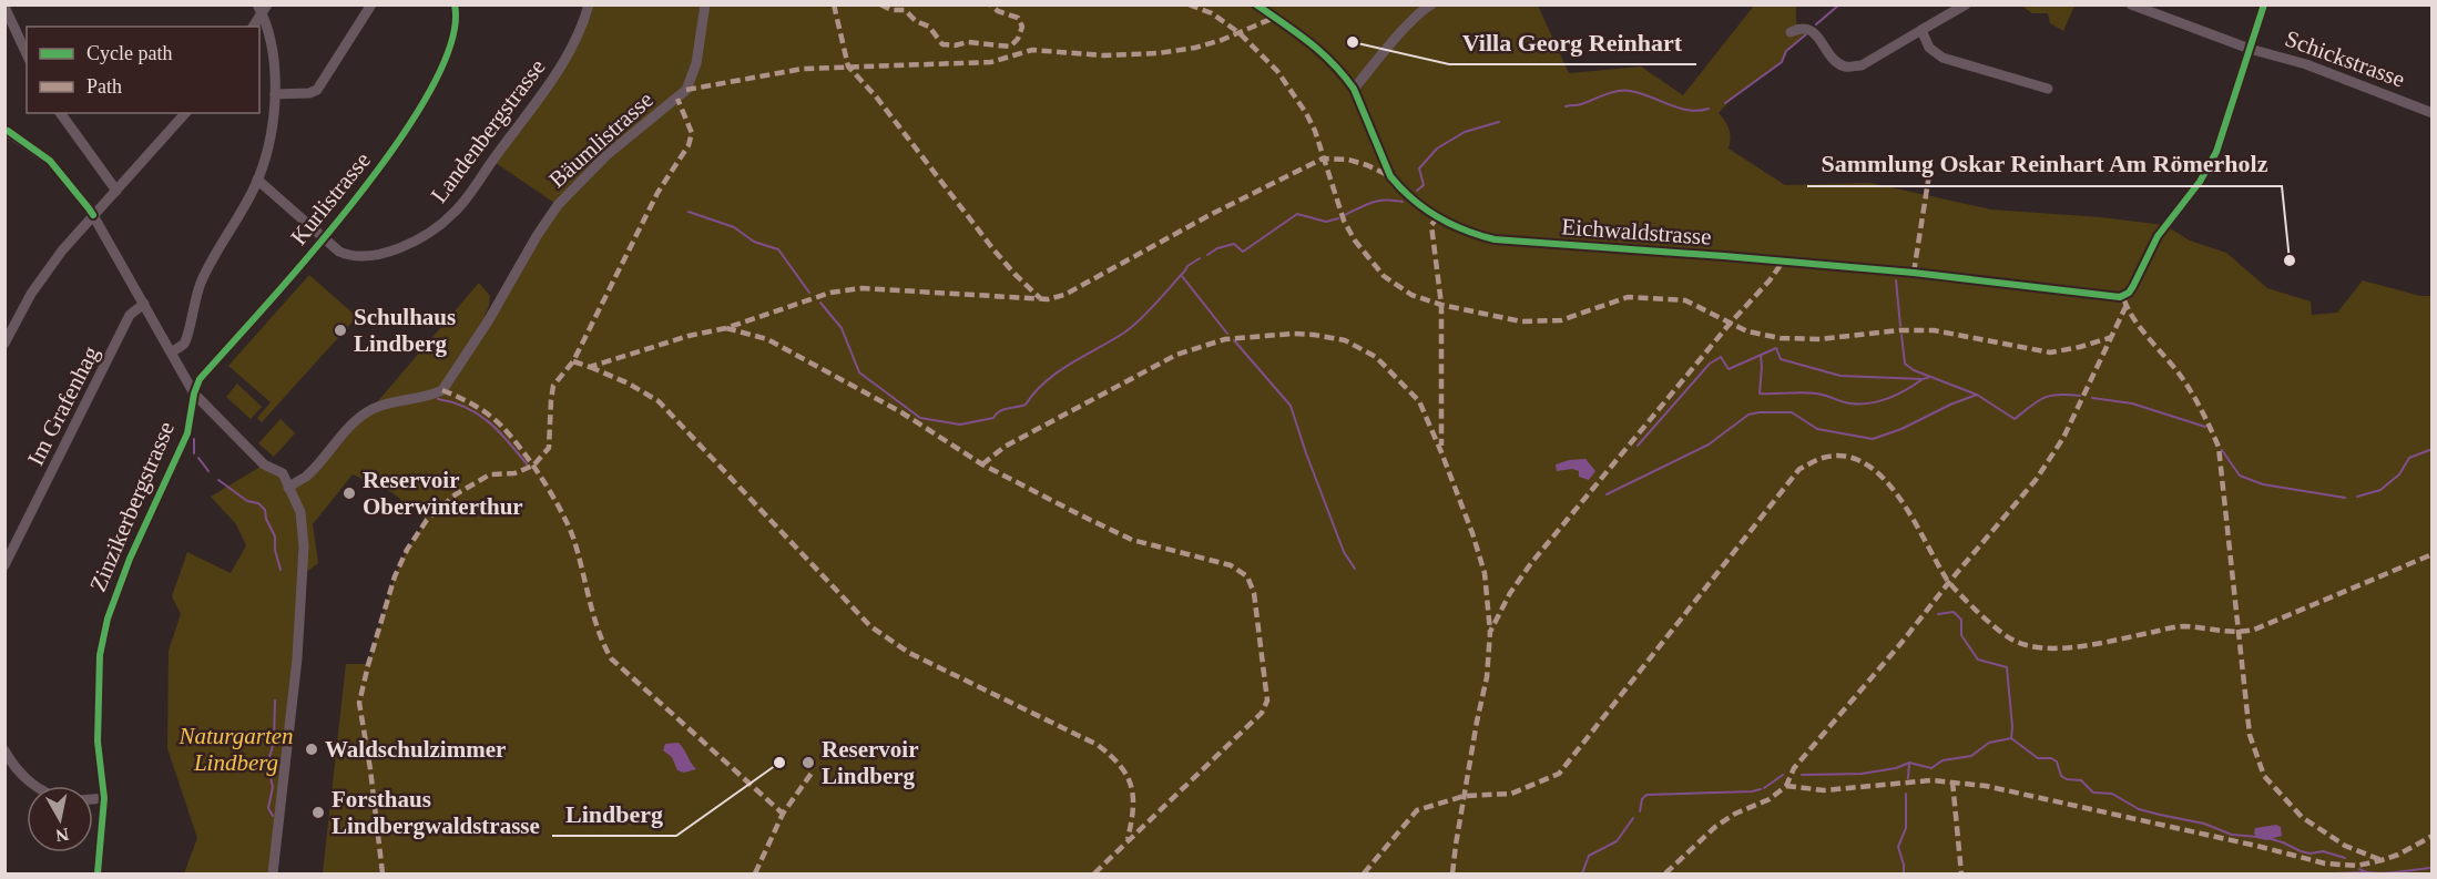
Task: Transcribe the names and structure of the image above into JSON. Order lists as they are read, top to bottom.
{
  "streets": {
    "street": [
      "Schickstrasse",
      "Landenbergstrasse",
      "Bäumlistrasse",
      "Kurlistrasse",
      "Eichwaldstrasse",
      "Im Grafenhag",
      "Zinzikerbergstrasse"
    ]
  },
  "crossings": [
    ["Schickstrasse", "Eichwaldstrasse"],
    ["Landenbergstrasse", "Kurlistrasse"],
    ["Kurlistrasse", "Zinzikerbergstrasse"]
  ],
  "parks": ["Naturgarten Lindberg"],
  "places": [
    "Villa Georg Reinhart",
    "Sammlung Oskar Reinhart Am Römerholz",
    "Schulhaus Lindberg",
    "Reservoir Oberwinterthur",
    "Waldschulzimmer",
    "Lindberg",
    "Reservoir Lindberg",
    "Forsthaus Lindbergwaldstrasse"
  ],
  "legend": ["Cycle path", "Path"],
  "north": "bottom"
}
